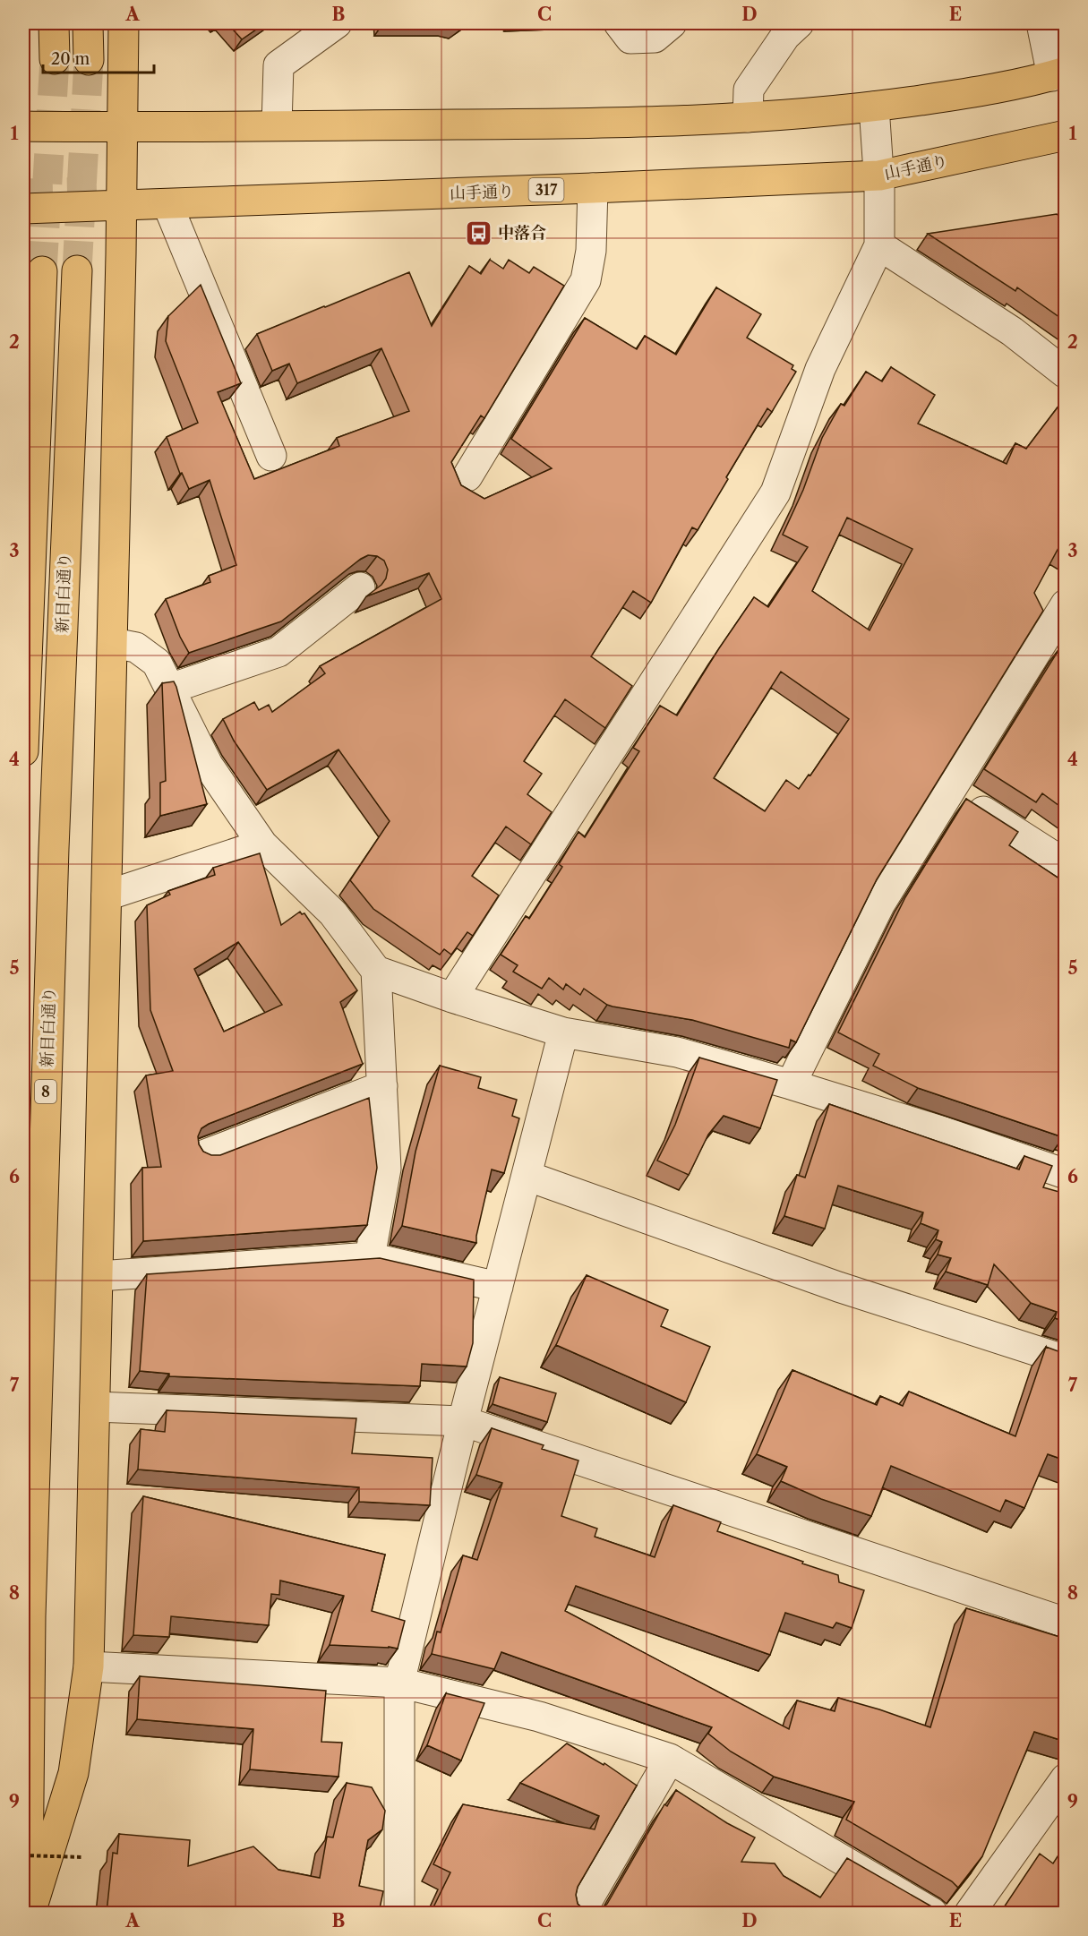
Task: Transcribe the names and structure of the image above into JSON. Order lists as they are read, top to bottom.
{
  "streets": {
    "main road": [
      "山手通り",
      "317",
      "新目白通り",
      "8"
    ]
  },
  "places": {
    "bus stop": ["中落合"]
  },
  "scale_bar": "20 m",
  "grid": {
    "columns": [
      "A",
      "B",
      "C",
      "D",
      "E"
    ],
    "rows": [
      "1",
      "2",
      "3",
      "4",
      "5",
      "6",
      "7",
      "8",
      "9"
    ]
  }
}
